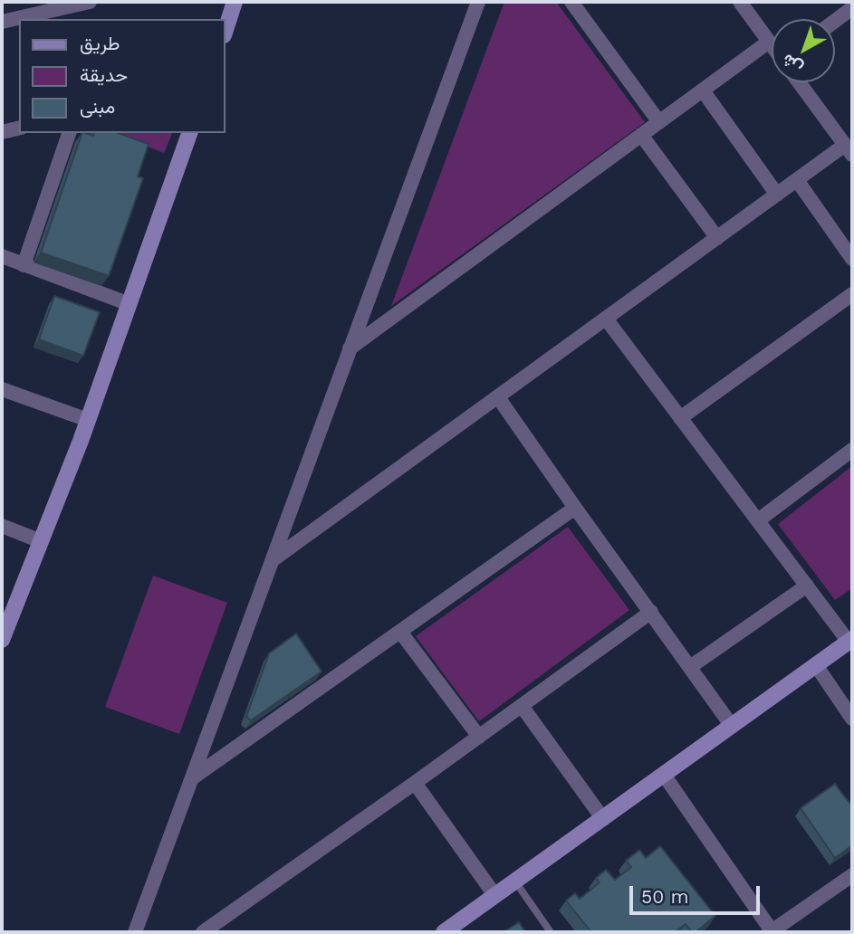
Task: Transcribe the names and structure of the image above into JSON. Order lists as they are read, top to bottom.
{
  "legend": ["طريق", "حديقة", "مبنى"],
  "scale_bar": "50 m",
  "north": "bottom left"
}
